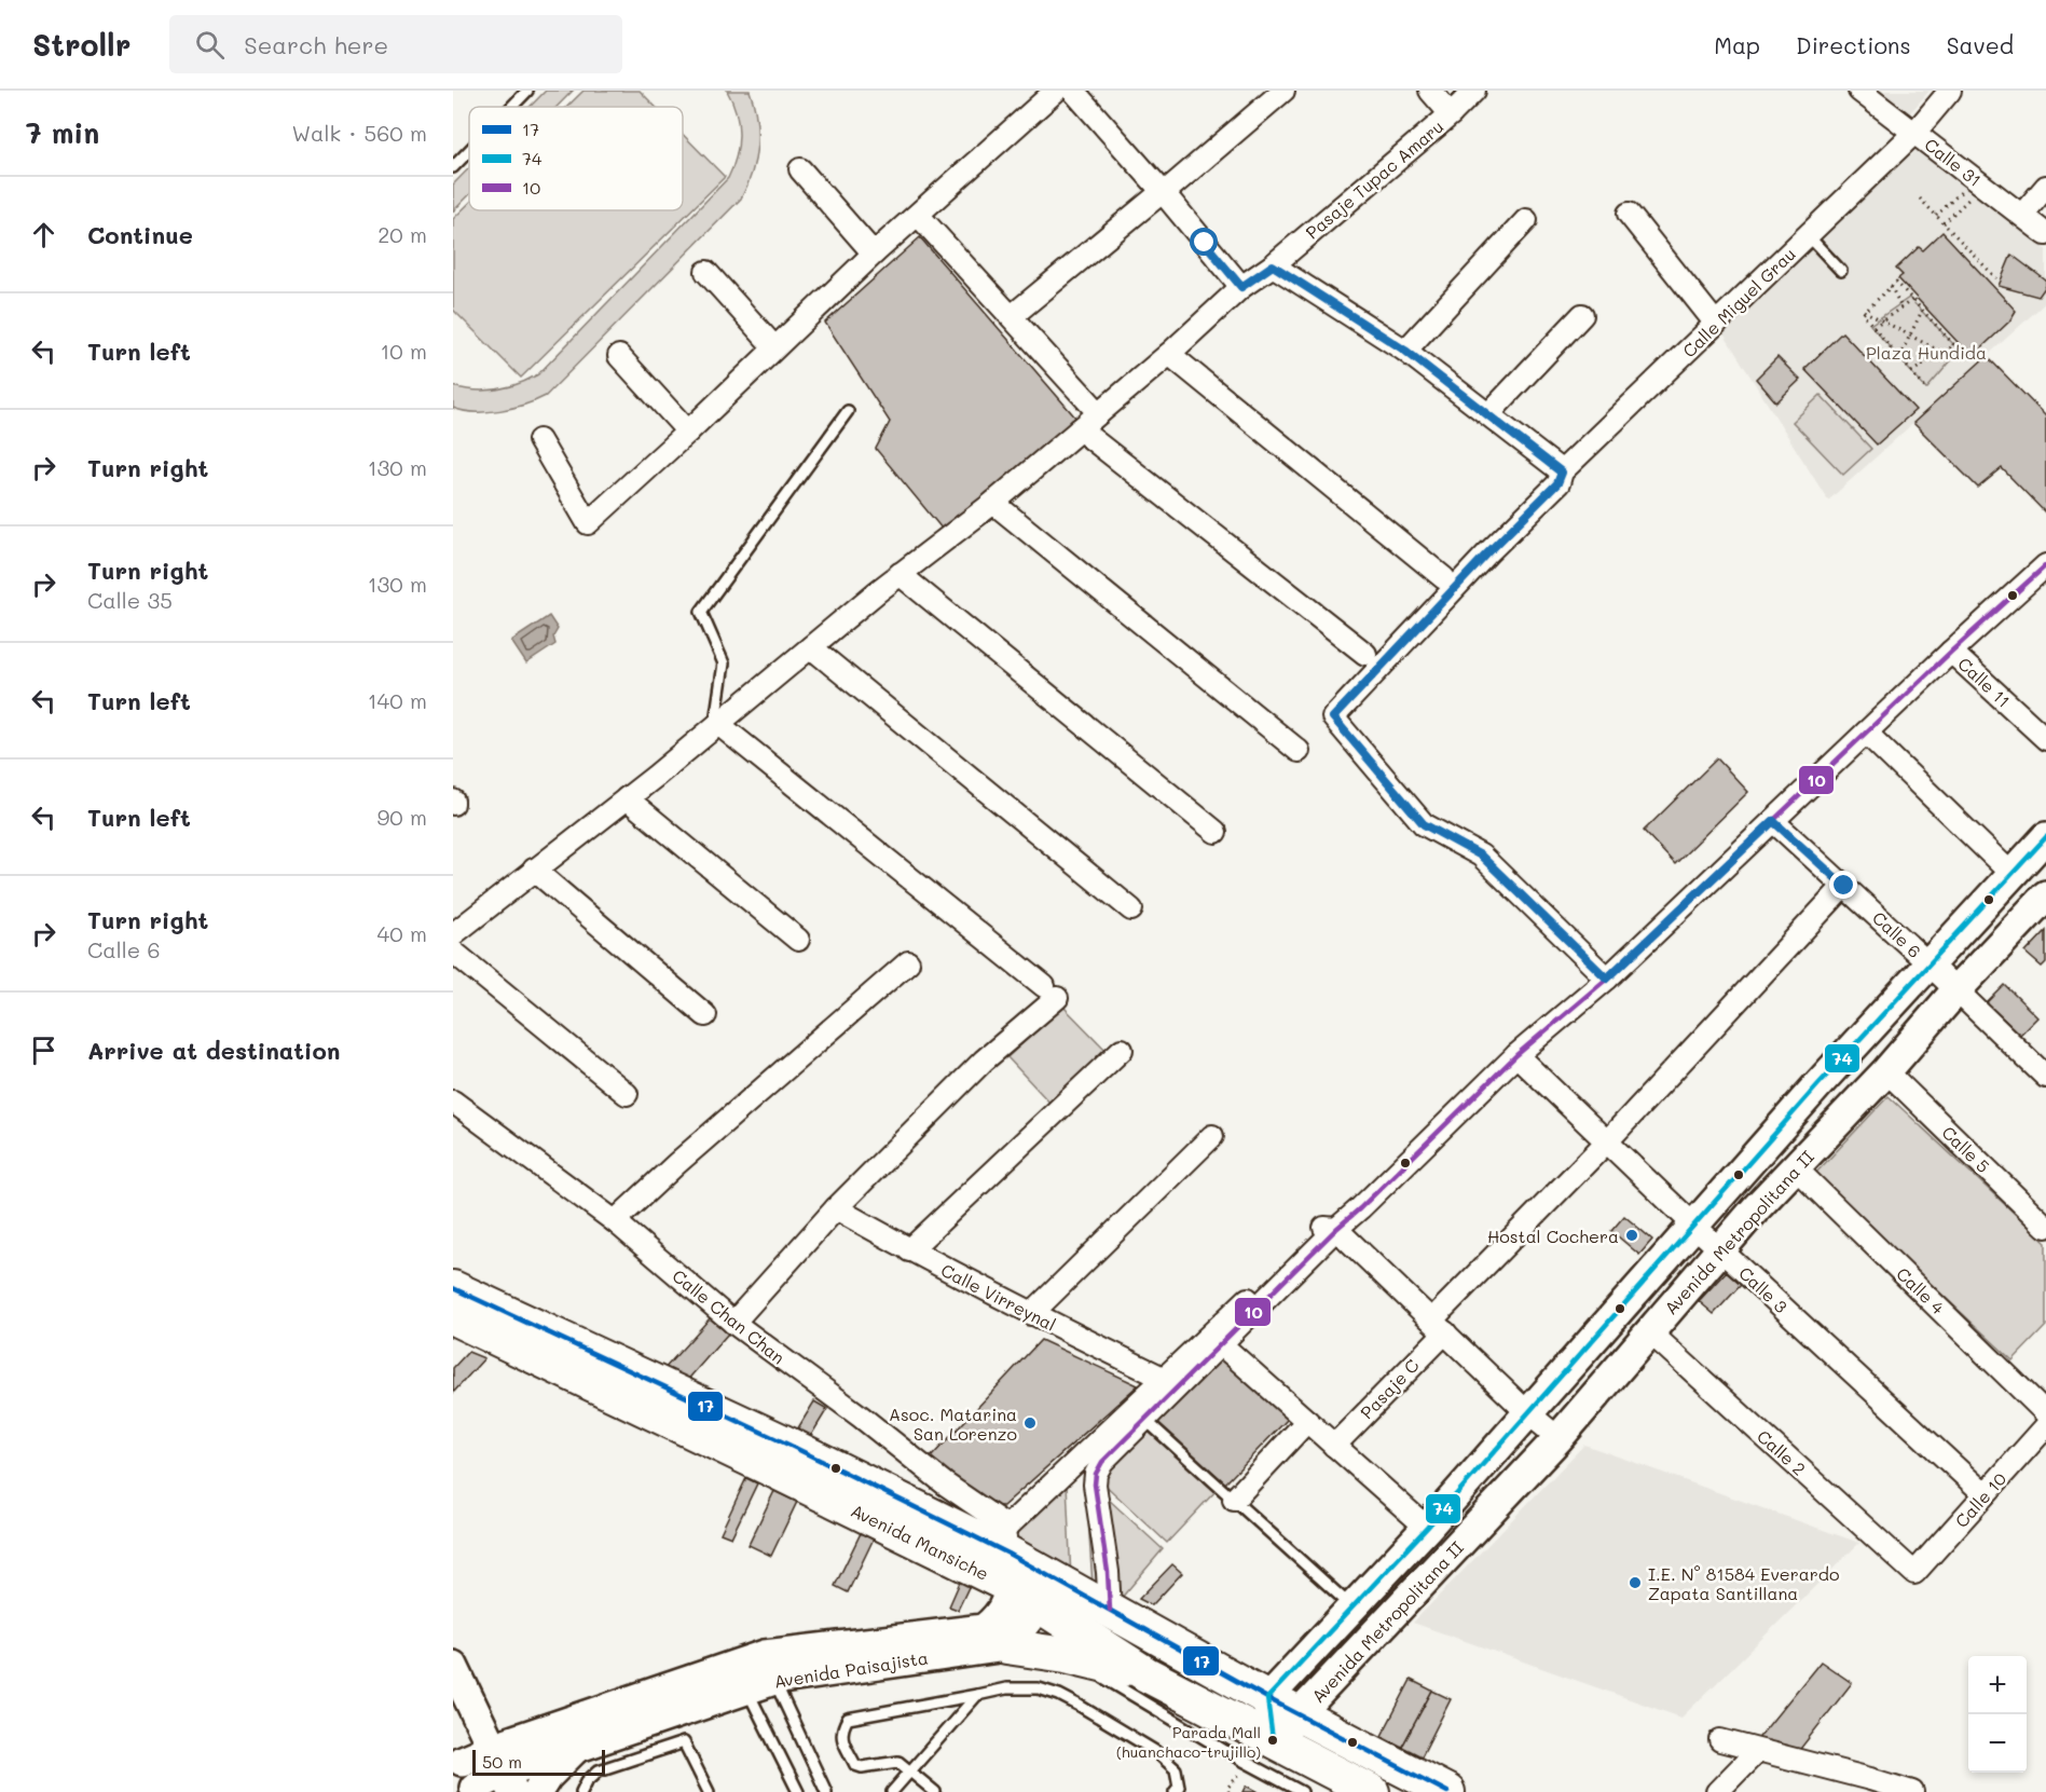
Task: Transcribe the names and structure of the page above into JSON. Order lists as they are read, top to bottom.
{
  "streets": {
    "highway": ["Avenida Mansiche"],
    "main road": ["Avenida Metropolitana II", "Avenida Paisajista"],
    "street": [
      "Calle 31",
      "Pasaje Tupac Amaru",
      "Calle Miguel Grau",
      "Calle 11",
      "Calle 6",
      "Calle 5",
      "Calle 3",
      "Calle 4",
      "Calle Virreynal",
      "Calle Chan Chan",
      "Pasaje C",
      "Calle 2",
      "Calle 10"
    ]
  },
  "crossings": [
    ["Calle 31", "Calle Miguel Grau"],
    ["Calle 6", "Avenida Metropolitana II"],
    ["Calle 6", "Pasaje C"],
    ["Calle 5", "Avenida Metropolitana II"],
    ["Avenida Metropolitana II", "Calle 3"],
    ["Avenida Metropolitana II", "Calle 4"],
    ["Avenida Metropolitana II", "Calle 2"],
    ["Avenida Metropolitana II", "Avenida Mansiche"],
    ["Calle 3", "Pasaje C"],
    ["Calle 3", "Calle 10"],
    ["Calle Chan Chan", "Avenida Mansiche"],
    ["Calle 2", "Calle 10"],
    ["Avenida Mansiche", "Avenida Paisajista"]
  ],
  "parks": ["Plaza Hundida"],
  "places": [
    "Hostal Cochera",
    "Asoc. Matarina San Lorenzo",
    "I.E. N° 81584 Everardo Zapata Santillana",
    "Parada Mall (huanchaco-trujillo)"
  ],
  "lines": ["transit line 10", "transit line 74", "transit line 17"],
  "legend": ["17", "74", "10"],
  "scale_bar": "50 m",
  "page": {
    "header": "Strollr",
    "search": "Search here",
    "nav": ["Map", "Directions", "Saved"],
    "heading": ["7 min", "Walk · 560 m"],
    "list": [
      ["Continue", "20 m"],
      ["Turn left", "10 m"],
      ["Turn right", "130 m"],
      ["Turn right", "Calle 35", "130 m"],
      ["Turn left", "140 m"],
      ["Turn left", "90 m"],
      ["Turn right", "Calle 6", "40 m"],
      "Arrive at destination"
    ],
    "map_buttons": ["+", "−"],
    "scale": "50 m"
  }
}
